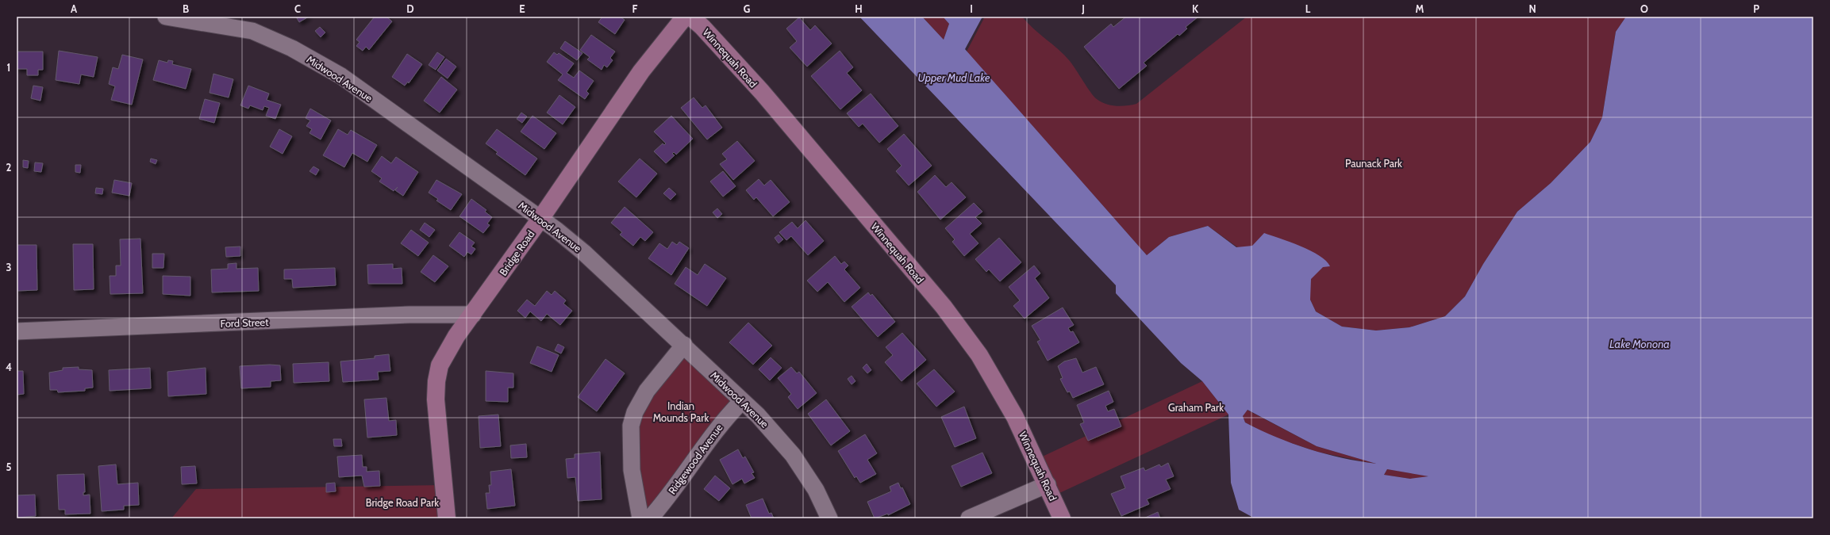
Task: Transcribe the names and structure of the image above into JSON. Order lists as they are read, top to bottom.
{
  "streets": {
    "street": [
      "Winnequah Road",
      "Midwood Avenue",
      "Bridge Road",
      "Ford Street",
      "Ridgewood Avenue"
    ]
  },
  "crossings": [
    ["Midwood Avenue", "Bridge Road"],
    ["Midwood Avenue", "Ridgewood Avenue"],
    ["Bridge Road", "Ford Street"]
  ],
  "water": ["Upper Mud Lake", "Lake Monona"],
  "parks": [
    "Paunack Park",
    "Indian Mounds Park",
    "Graham Park",
    "Bridge Road Park"
  ],
  "grid": {
    "columns": [
      "A",
      "B",
      "C",
      "D",
      "E",
      "F",
      "G",
      "H",
      "I",
      "J",
      "K",
      "L",
      "M",
      "N",
      "O",
      "P"
    ],
    "rows": [
      "1",
      "2",
      "3",
      "4",
      "5"
    ]
  }
}
